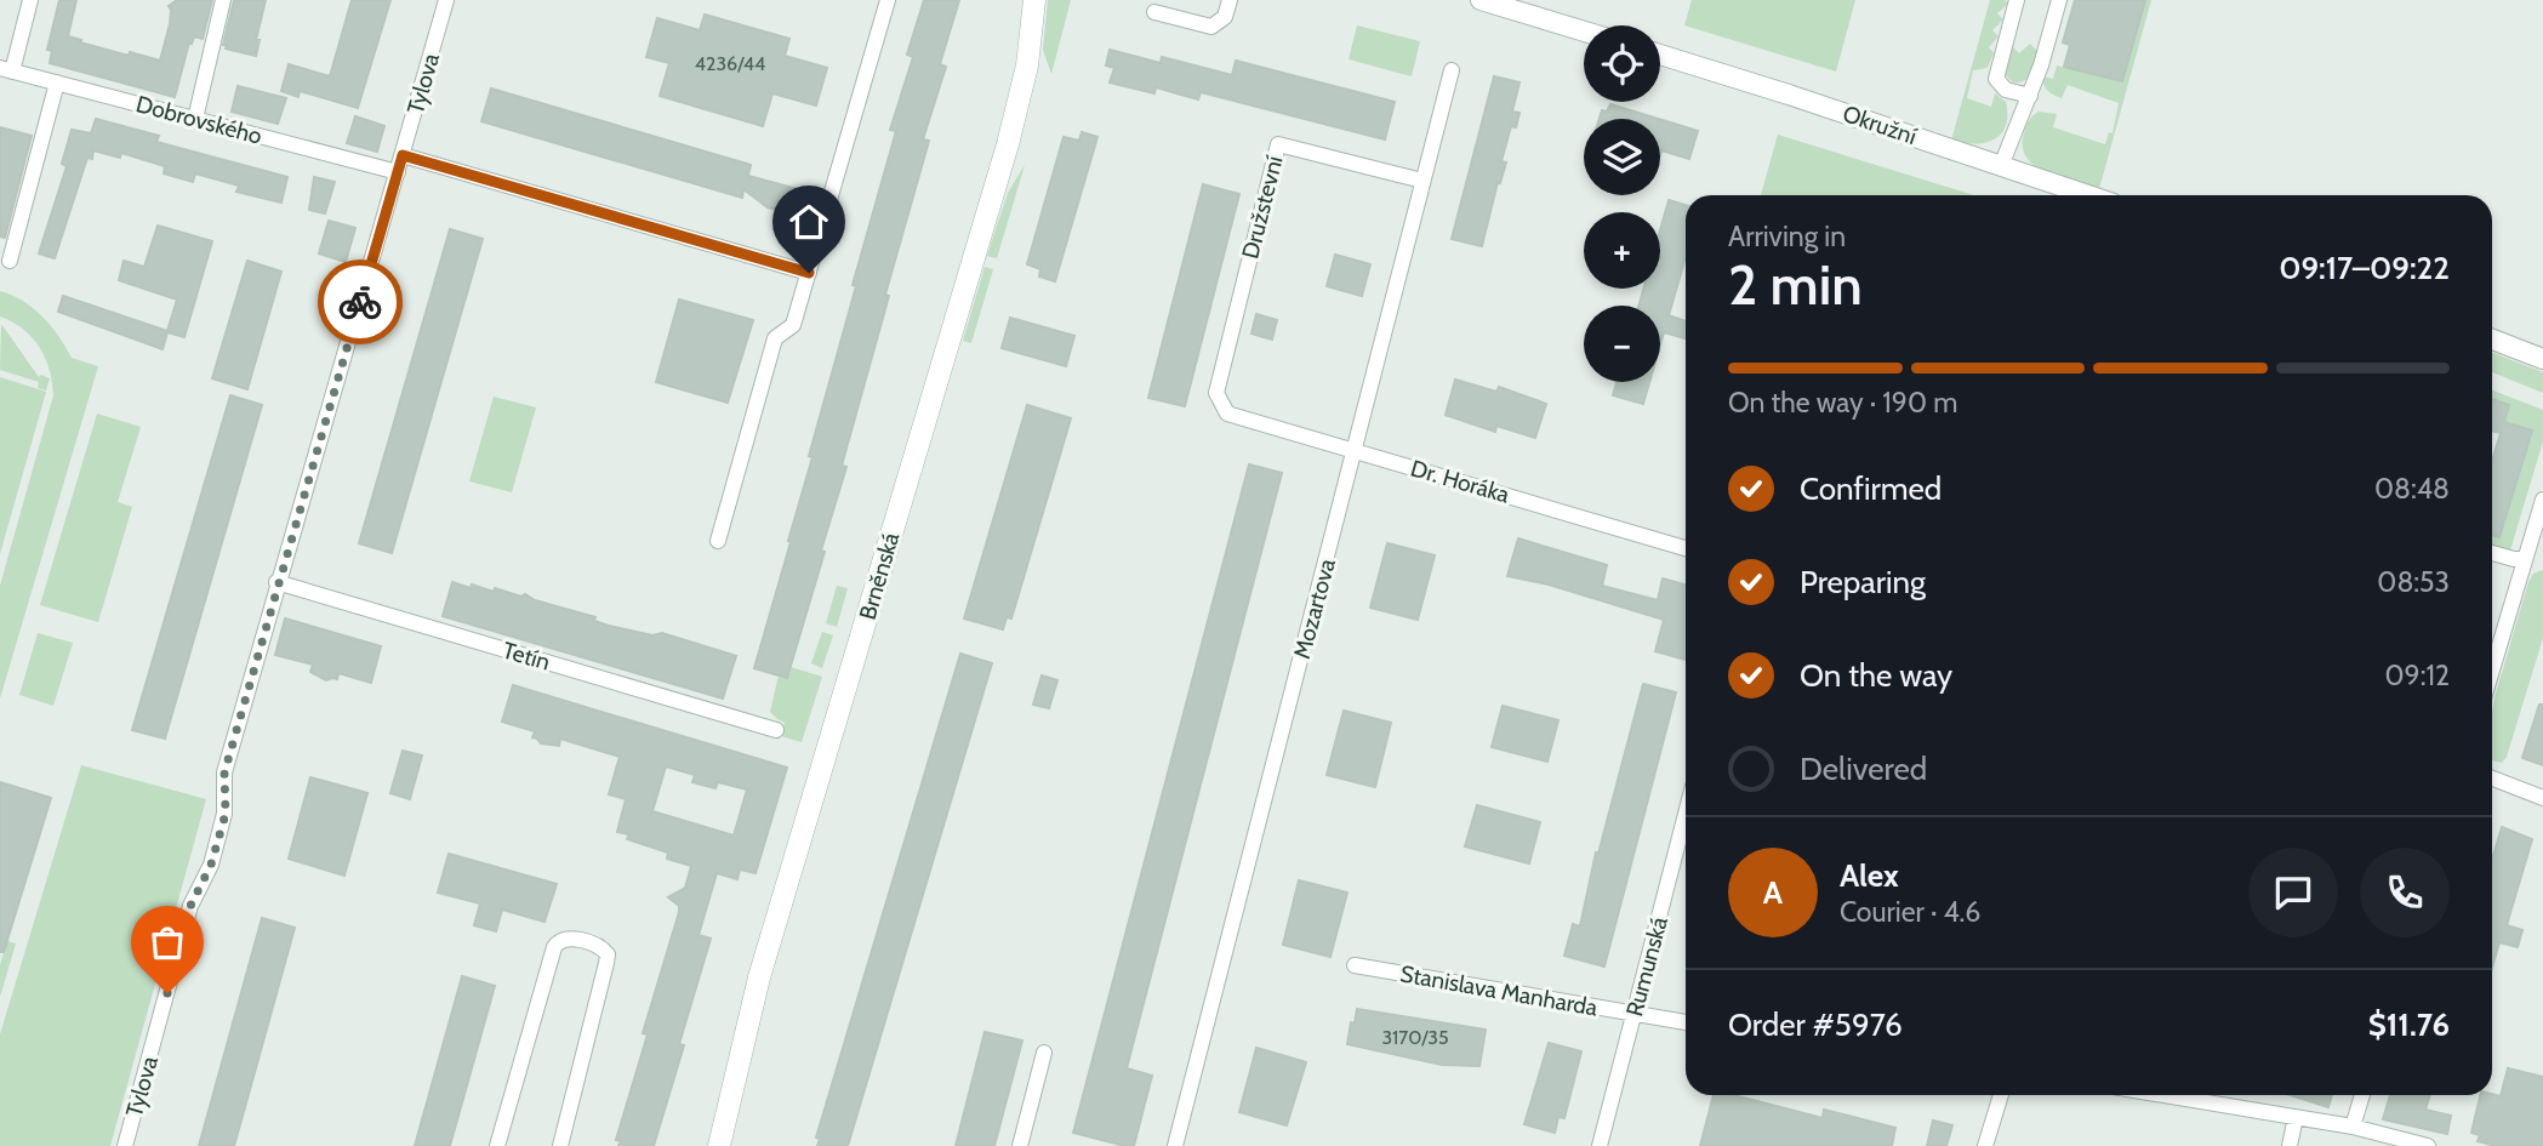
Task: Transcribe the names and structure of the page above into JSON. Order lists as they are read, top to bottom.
{
  "streets": {
    "main road": ["Brněnská"],
    "street": [
      "Tylova",
      "Dobrovského",
      "Okružní",
      "Družstevní",
      "Dr. Horáka",
      "Mozartova",
      "Tetín",
      "Rumunská",
      "Stanislava Manharda"
    ]
  },
  "crossings": [
    ["Tylova", "Dobrovského"],
    ["Tylova", "Tetín"],
    ["Družstevní", "Dr. Horáka"],
    ["Družstevní", "Mozartova"],
    ["Dr. Horáka", "Mozartova"],
    ["Rumunská", "Stanislava Manharda"]
  ],
  "house_numbers": ["4236/44", "3170/35"],
  "page": {
    "map_buttons": ["+", "−"],
    "heading": ["2 min", "Arriving in", "09:17–09:22"],
    "panel": [
      "Alex",
      "Courier · 4.6",
      "Order #5976",
      "$11.76"
    ],
    "bar": "On the way · 190 m",
    "list": [
      ["Confirmed", "08:48"],
      ["Preparing", "08:53"],
      ["On the way", "09:12"],
      "Delivered"
    ],
    "round": "A"
  }
}
